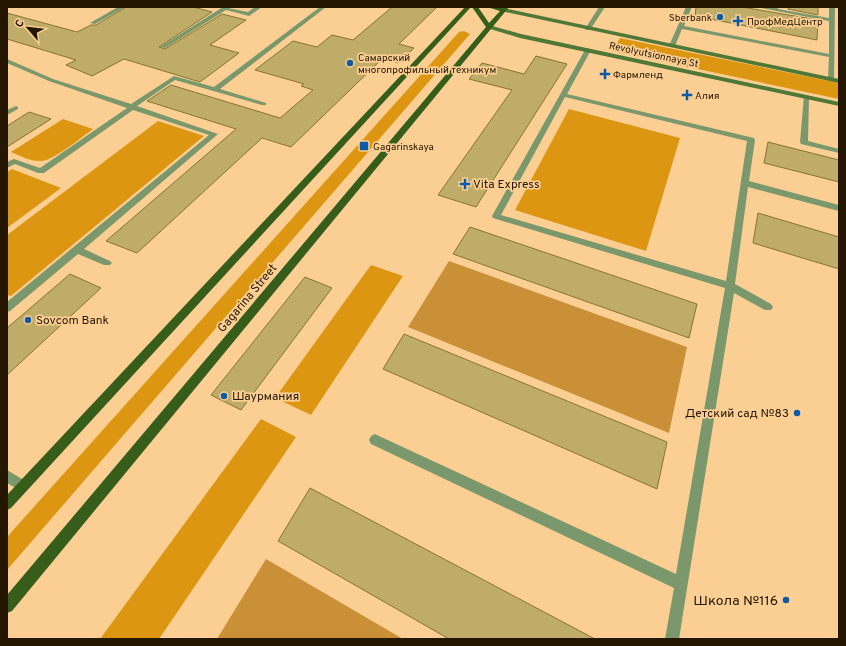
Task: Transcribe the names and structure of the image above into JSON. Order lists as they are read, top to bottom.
{
  "streets": {
    "main road": ["Revolyutsionnaya St", "Gagarina Street"]
  },
  "crossings": [
    ["Revolyutsionnaya St", "Gagarina Street"]
  ],
  "places": {
    "other": [
      "Sberbank",
      "Самарский многопрофильный техникум",
      "Sovcom Bank",
      "Шаурмания",
      "Детский сад №83",
      "Школа №116"
    ],
    "health": [
      "ПрофМедЦентр",
      "Фармленд",
      "Алия",
      "Vita Express"
    ],
    "transit": ["Gagarinskaya"]
  },
  "north": "top left"
}
